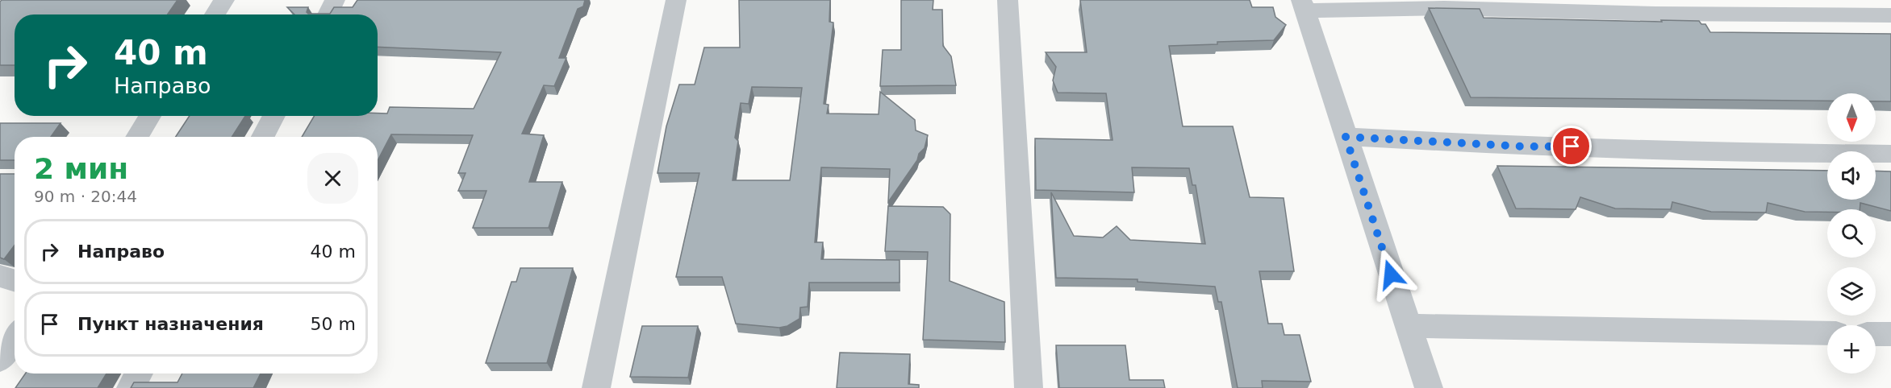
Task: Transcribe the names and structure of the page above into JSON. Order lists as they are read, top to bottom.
{
  "north": "bottom",
  "page": {
    "turn": ["40 m", "Направо"],
    "map_buttons": "+",
    "heading": ["2 мин", "90 m · 20:44"],
    "list": [
      {
        "name": "Направо",
        "value": "40 m"
      },
      {
        "name": "Пункт назначения",
        "value": "50 m"
      }
    ]
  }
}
